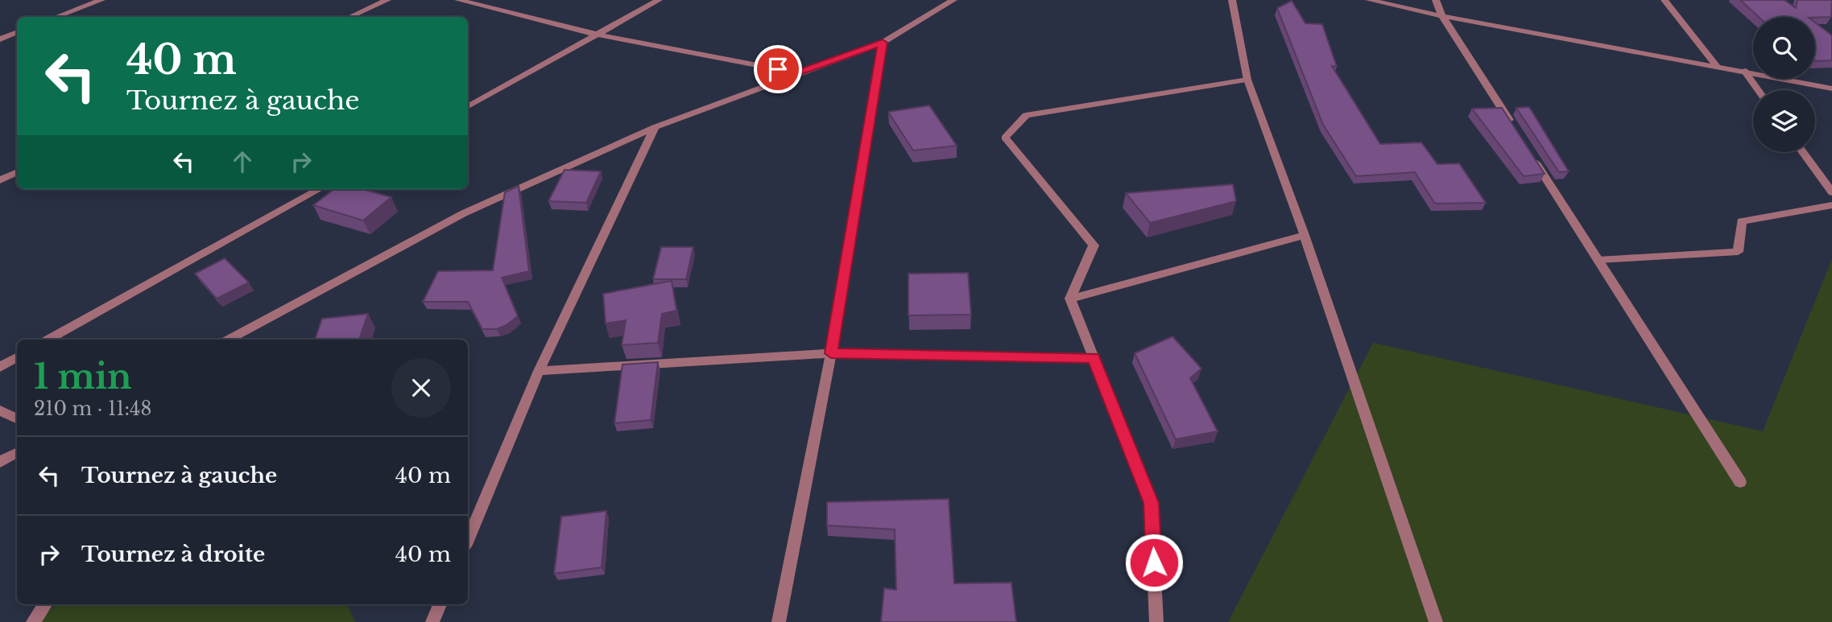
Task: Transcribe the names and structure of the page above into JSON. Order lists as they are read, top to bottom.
{
  "page": {
    "turn": ["40 m", "Tournez à gauche"],
    "heading": ["1 min", "210 m · 11:48"],
    "list": [
      {
        "name": "Tournez à gauche",
        "value": "40 m"
      },
      {
        "name": "Tournez à droite",
        "value": "40 m"
      }
    ]
  }
}
